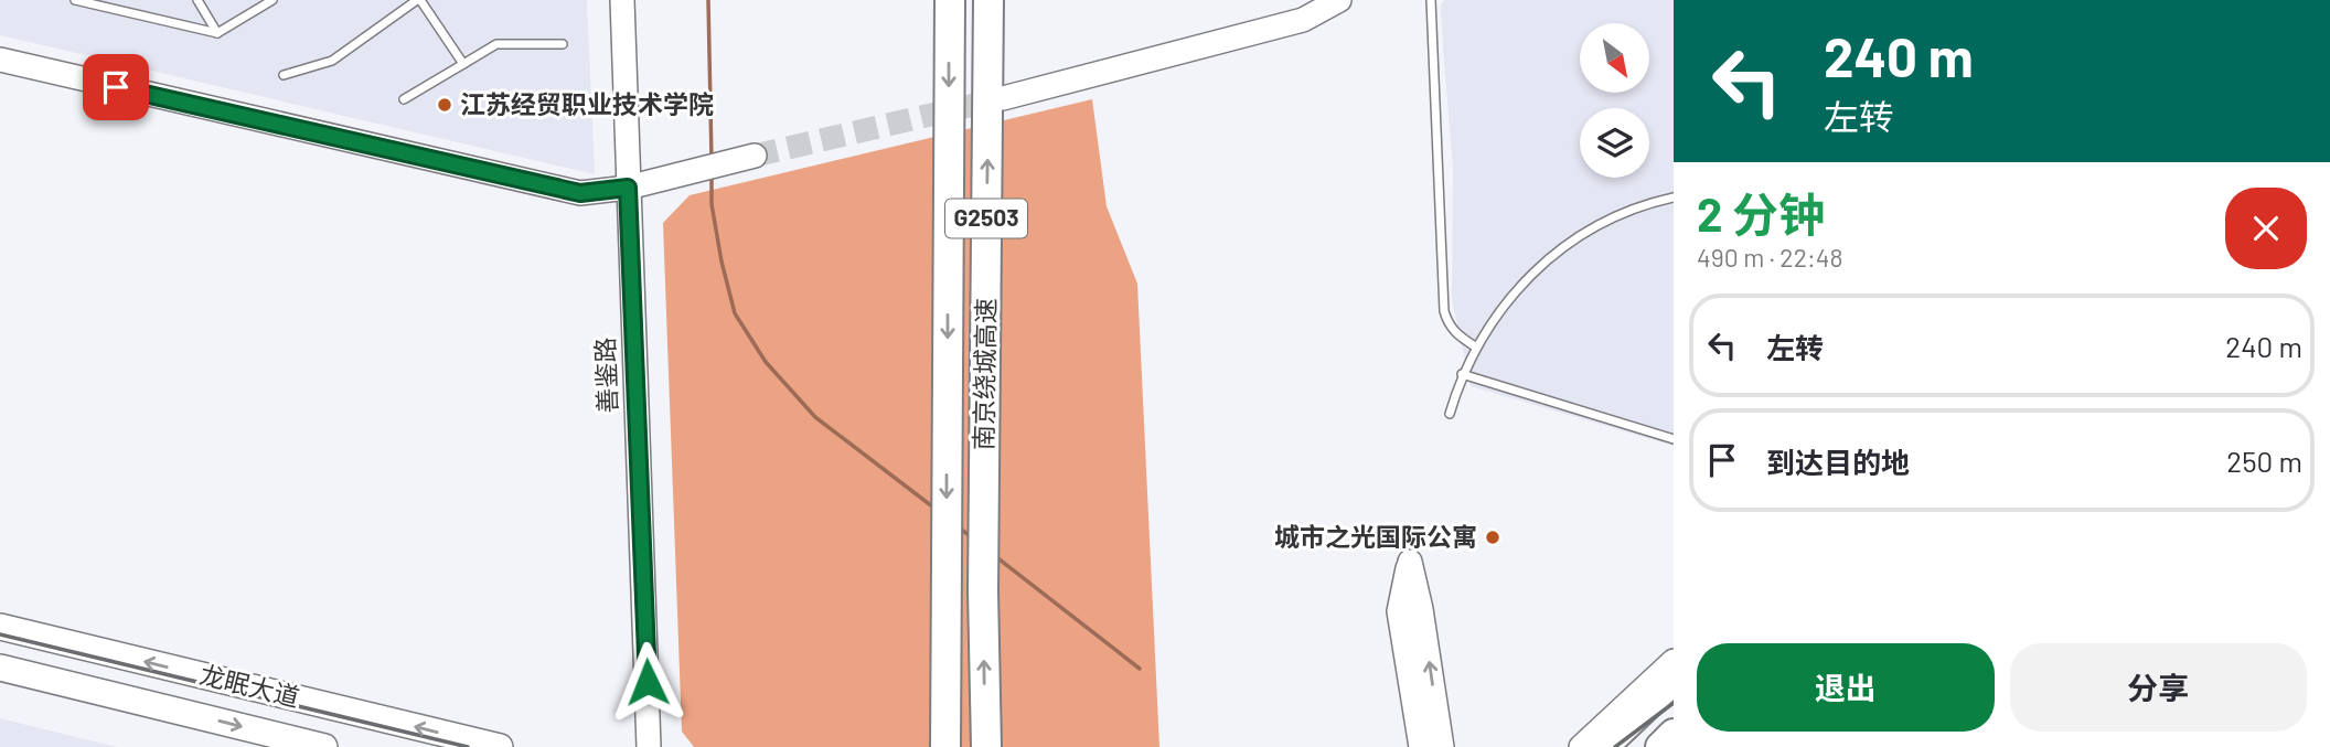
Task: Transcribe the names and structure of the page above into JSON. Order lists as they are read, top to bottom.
{
  "streets": {
    "highway": ["G2503", "南京绕城高速"],
    "main road": ["龙眠大道"],
    "street": ["善鉴路"]
  },
  "places": ["江苏经贸职业技术学院", "城市之光国际公寓"],
  "north": "bottom right",
  "page": {
    "turn": ["240 m", "左转"],
    "heading": ["2 分钟", "490 m · 22:48"],
    "list": [
      {
        "name": "左转",
        "value": "240 m"
      },
      {
        "name": "到达目的地",
        "value": "250 m"
      }
    ],
    "buttons": ["退出", "分享"]
  }
}
